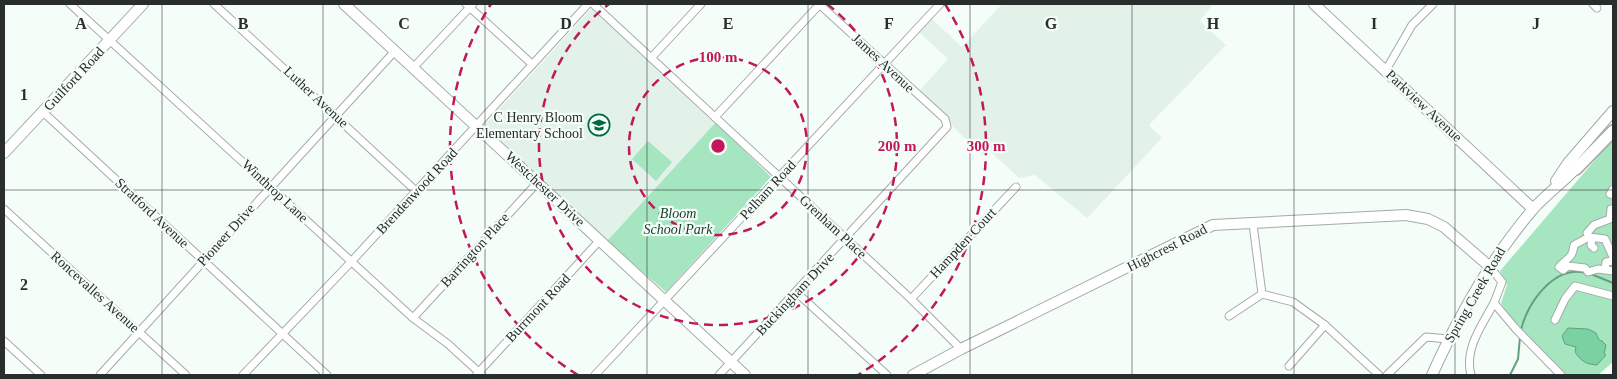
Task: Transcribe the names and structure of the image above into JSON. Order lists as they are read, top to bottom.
{
  "streets": {
    "street": [
      "James Avenue",
      "Guilford Road",
      "Luther Avenue",
      "Parkview Avenue",
      "Westchester Drive",
      "Pelham Road",
      "Winthrop Lane",
      "Brendenwood Road",
      "Stratford Avenue",
      "Grenham Place",
      "Pioneer Drive",
      "Hampden Court",
      "Highcrest Road",
      "Barrington Place",
      "Roncevalles Avenue",
      "Buckingham Drive",
      "Spring Creek Road",
      "Burrmont Road"
    ]
  },
  "crossings": [
    ["James Avenue", "Pelham Road"],
    ["James Avenue", "Buckingham Drive"],
    ["Guilford Road", "Winthrop Lane"],
    ["Guilford Road", "Stratford Avenue"],
    ["Luther Avenue", "Brendenwood Road"],
    ["Luther Avenue", "Pioneer Drive"],
    ["Parkview Avenue", "Spring Creek Road"],
    ["Westchester Drive", "Pelham Road"],
    ["Westchester Drive", "Brendenwood Road"],
    ["Westchester Drive", "Pioneer Drive"],
    ["Westchester Drive", "Barrington Place"],
    ["Westchester Drive", "Buckingham Drive"],
    ["Westchester Drive", "Burrmont Road"],
    ["Pelham Road", "Grenham Place"],
    ["Winthrop Lane", "Brendenwood Road"],
    ["Winthrop Lane", "Pioneer Drive"],
    ["Winthrop Lane", "Barrington Place"],
    ["Winthrop Lane", "Burrmont Road"],
    ["Brendenwood Road", "Stratford Avenue"],
    ["Stratford Avenue", "Pioneer Drive"],
    ["Grenham Place", "Hampden Court"],
    ["Grenham Place", "Highcrest Road"],
    ["Grenham Place", "Buckingham Drive"],
    ["Pioneer Drive", "Roncevalles Avenue"],
    ["Highcrest Road", "Spring Creek Road"]
  ],
  "parks": ["Bloom School Park"],
  "places": {
    "school or university": ["C Henry Bloom Elementary School"]
  },
  "grid": {
    "columns": [
      "A",
      "B",
      "C",
      "D",
      "E",
      "F",
      "G",
      "H",
      "I",
      "J"
    ],
    "rows": ["1", "2"]
  },
  "rings": ["100 m", "200 m", "300 m"]
}
